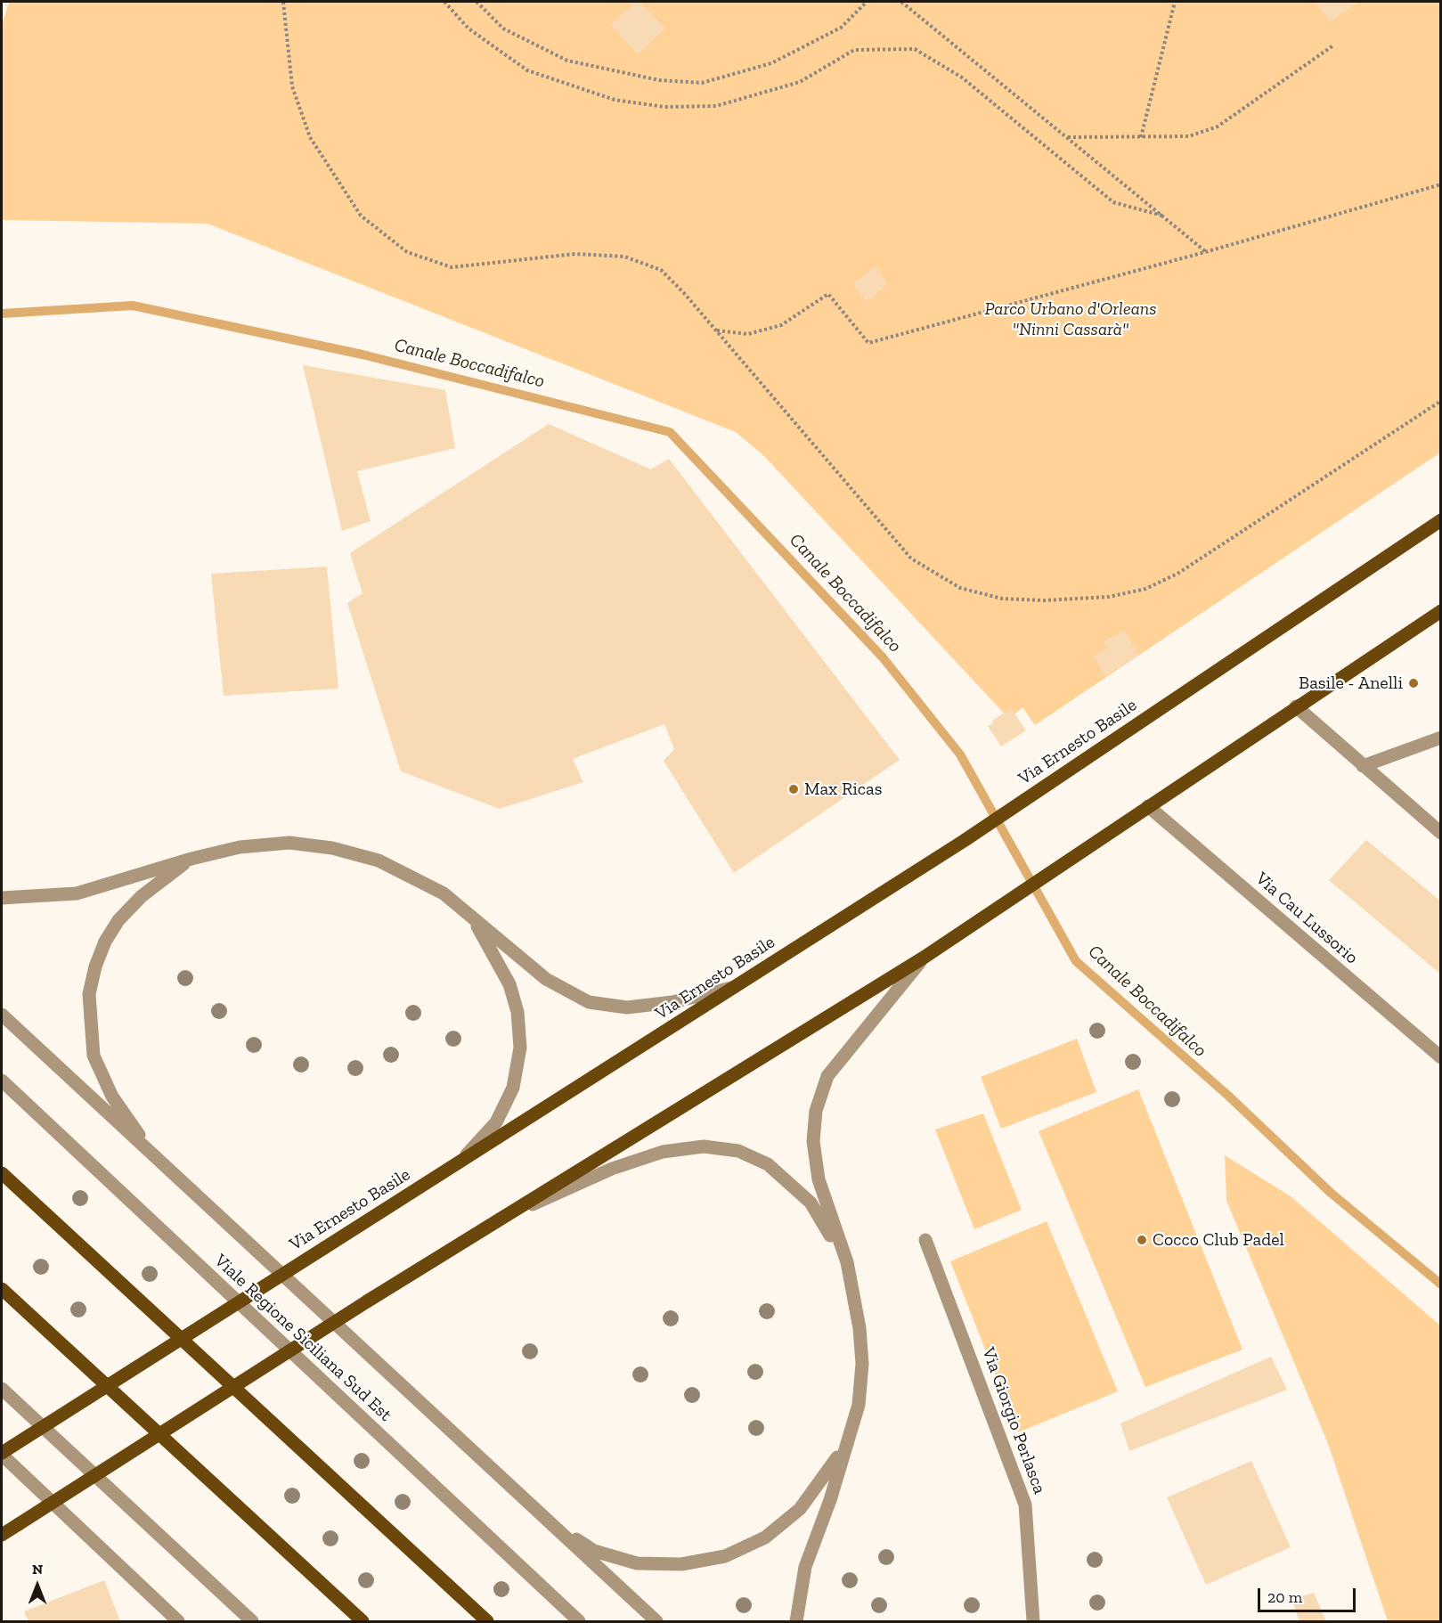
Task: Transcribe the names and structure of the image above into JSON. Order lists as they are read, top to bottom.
{
  "streets": {
    "main road": ["Via Ernesto Basile"],
    "street": ["Via Cau Lussorio", "Viale Regione Siciliana Sud Est", "Via Giorgio Perlasca"]
  },
  "water": ["Canale Boccadifalco"],
  "parks": ["Parco Urbano d'Orleans \"Ninni Cassarà\""],
  "places": ["Basile - Anelli", "Max Ricas", "Cocco Club Padel"],
  "scale_bar": "20 m",
  "north": "top"
}
